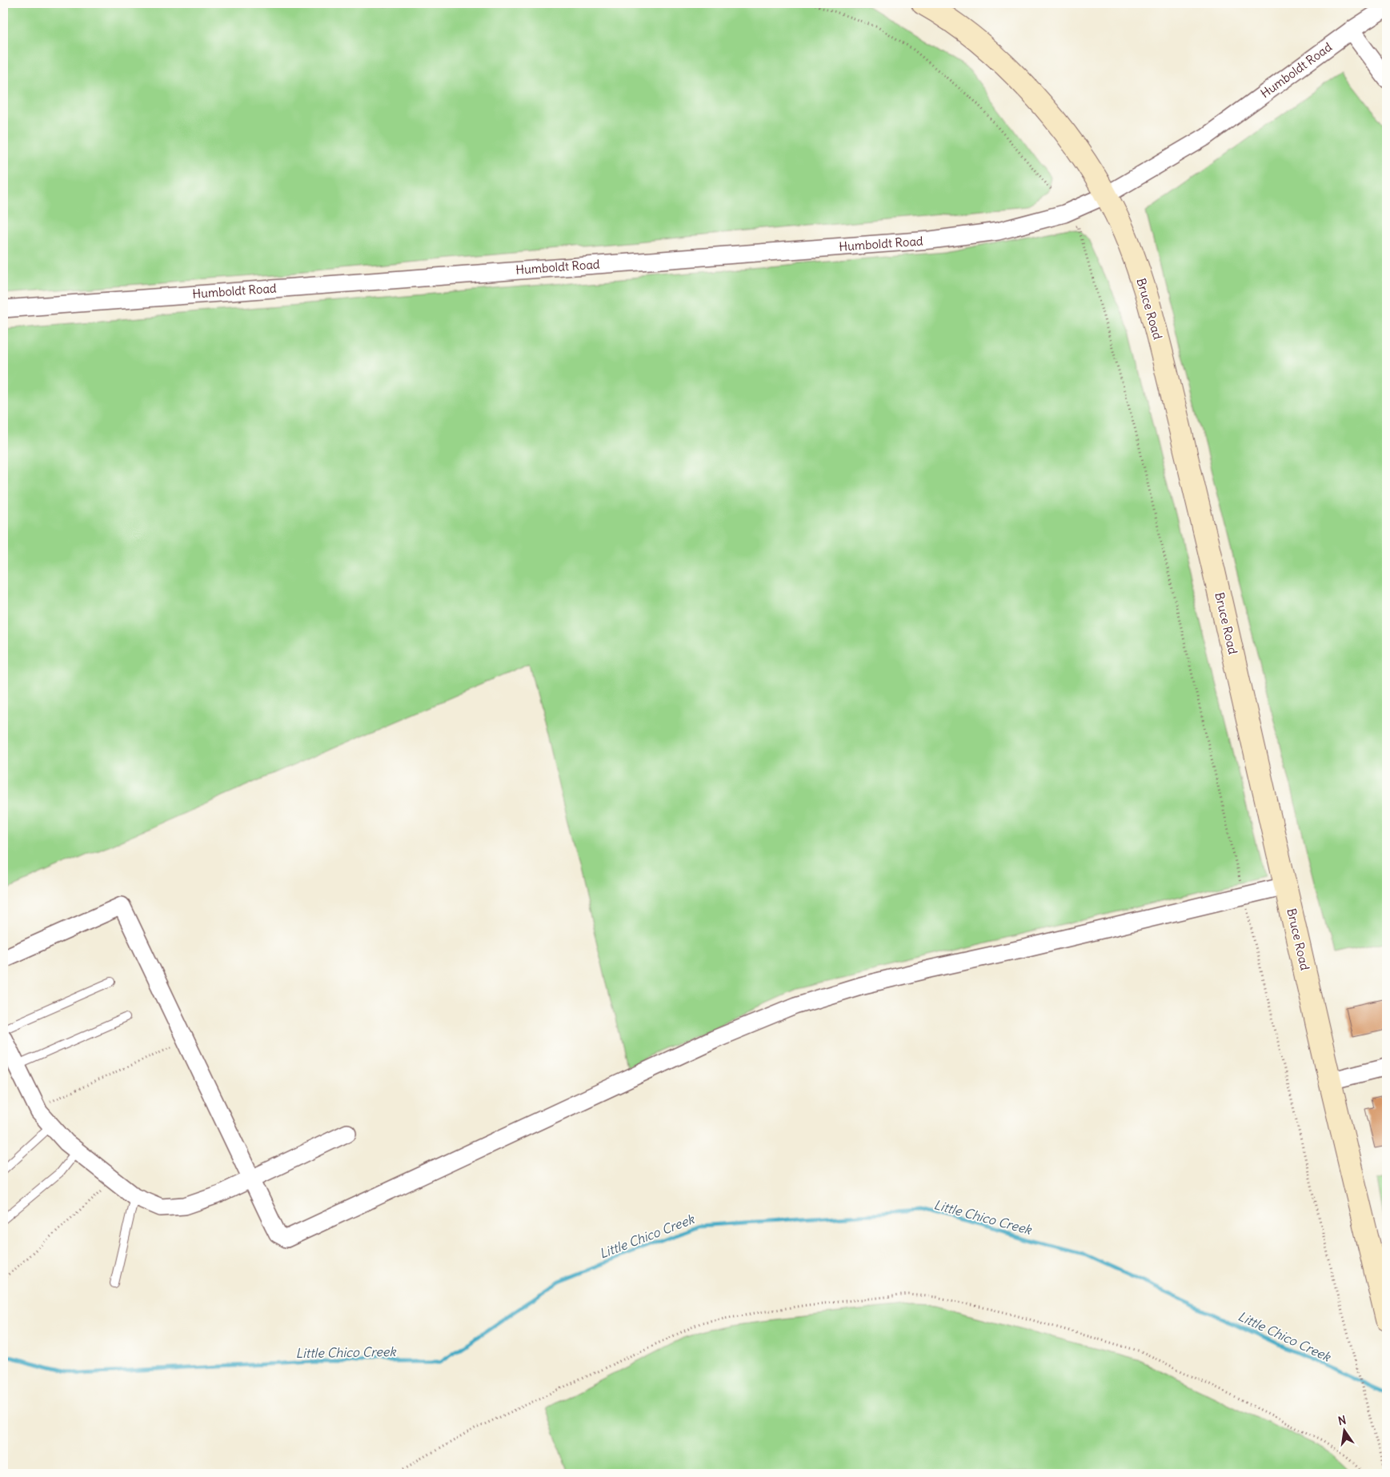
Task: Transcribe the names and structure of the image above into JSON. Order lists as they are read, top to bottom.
{
  "streets": {
    "street": ["Humboldt Road", "Bruce Road"]
  },
  "crossings": [
    ["Humboldt Road", "Bruce Road"]
  ],
  "water": ["Little Chico Creek"],
  "north": "top"
}
